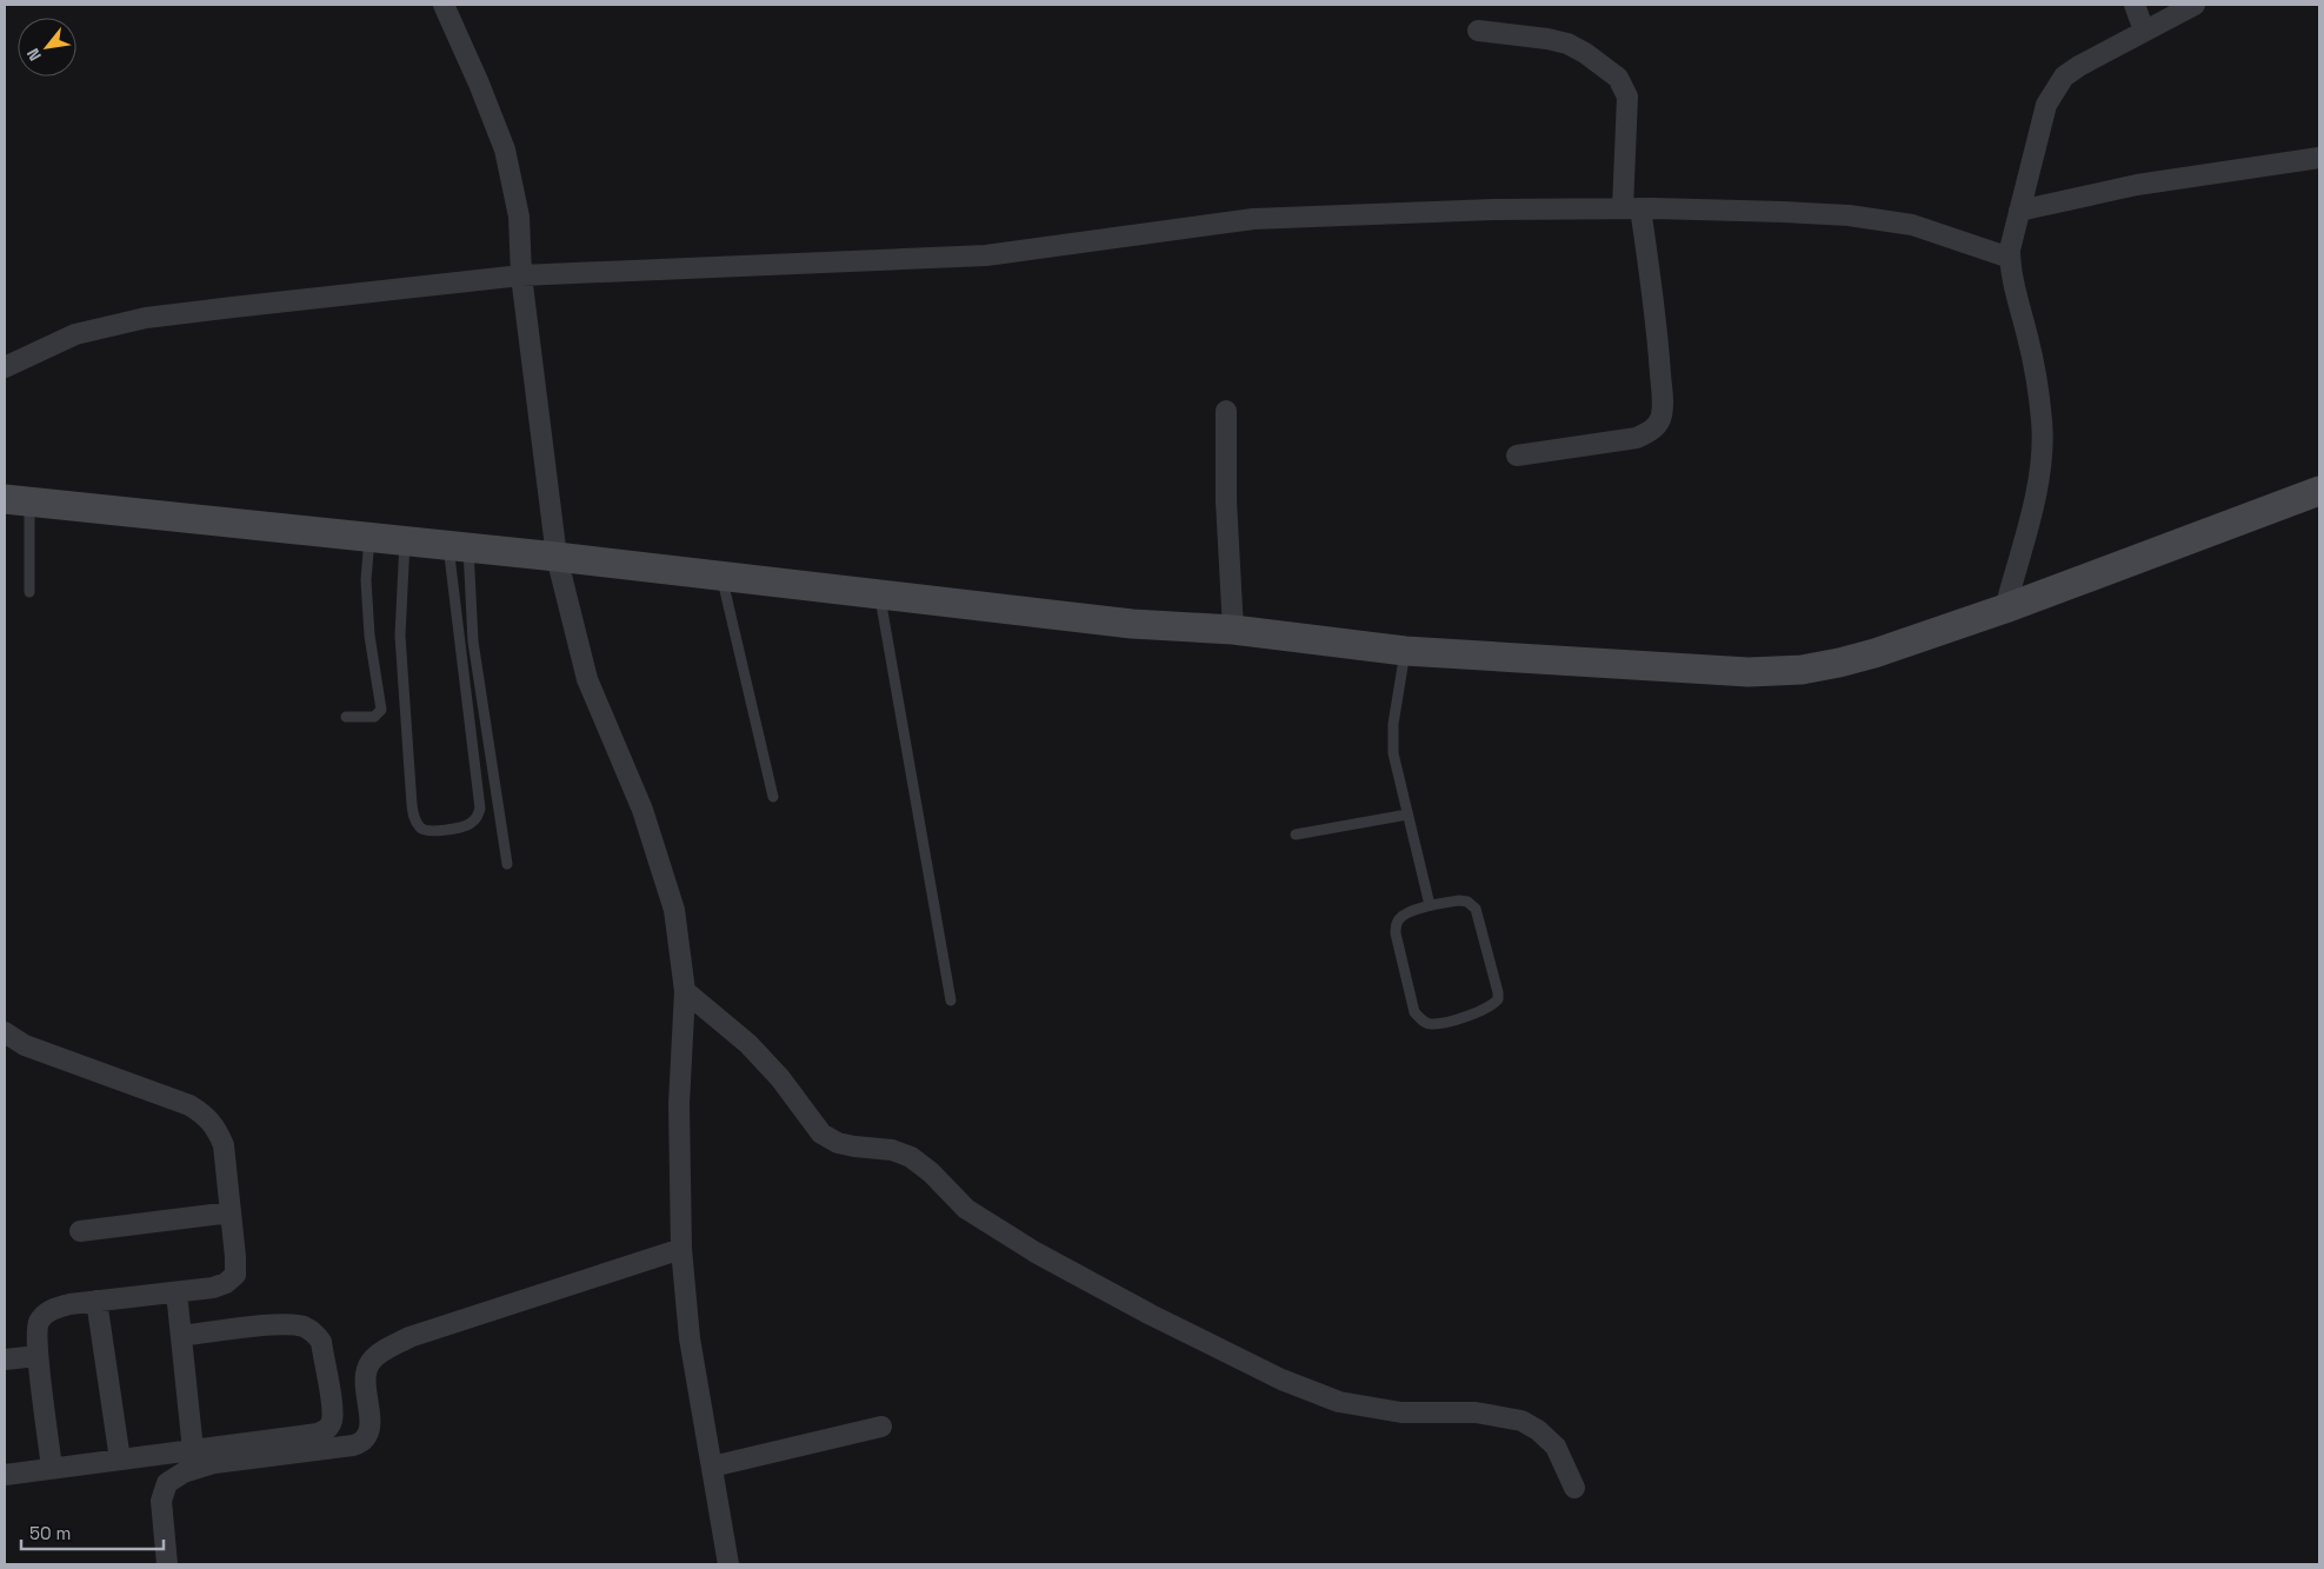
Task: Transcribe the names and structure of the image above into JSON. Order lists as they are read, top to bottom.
{
  "scale_bar": "50 m",
  "north": "bottom left"
}
